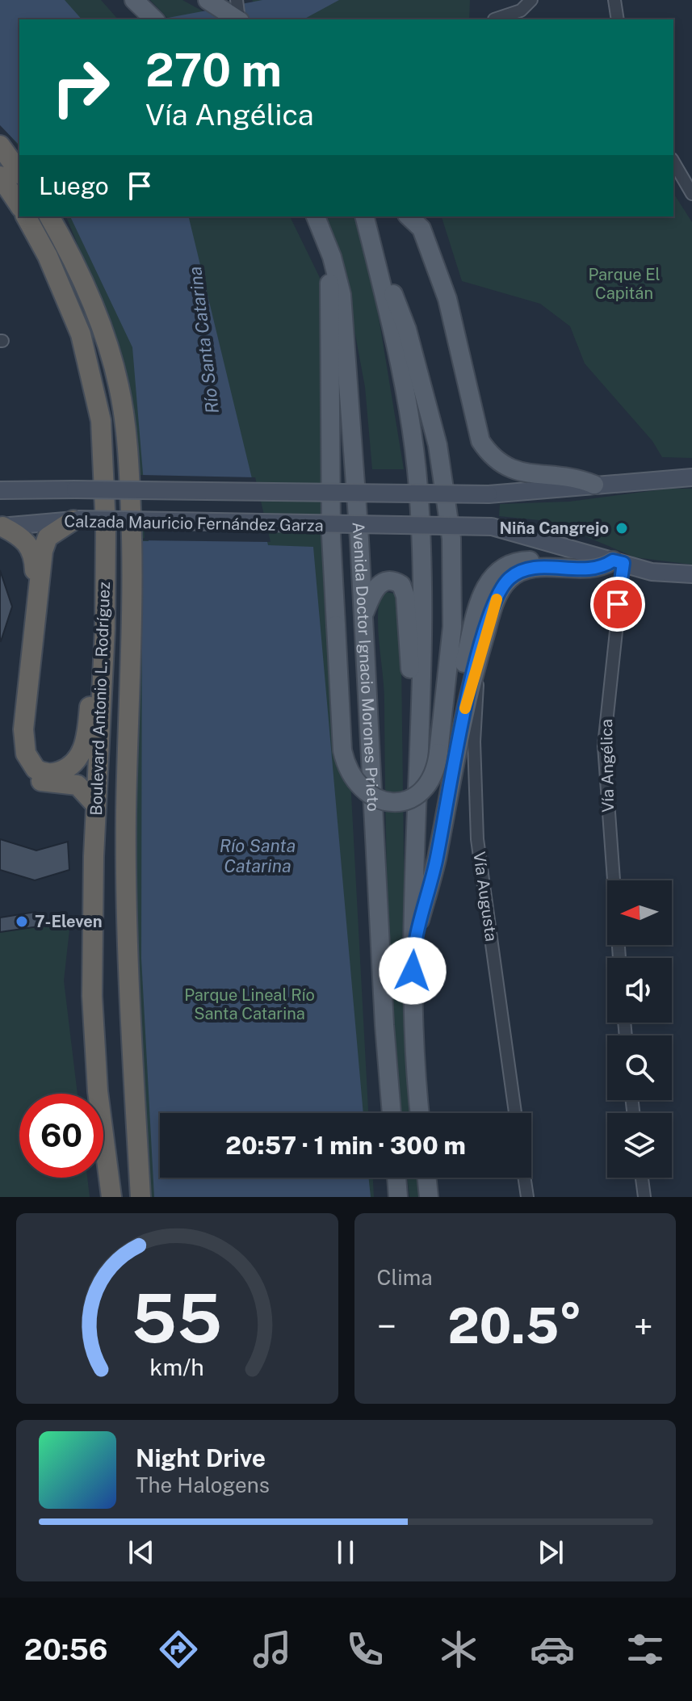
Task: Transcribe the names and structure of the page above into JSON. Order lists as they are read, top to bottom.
{
  "streets": {
    "highway": ["Boulevard Antonio L. Rodríguez"],
    "main road": ["Calzada Mauricio Fernández Garza", "Avenida Doctor Ignacio Morones Prieto"],
    "street": ["Vía Angélica", "Vía Augusta"]
  },
  "crossings": [
    ["Calzada Mauricio Fernández Garza", "Vía Angélica"]
  ],
  "water": ["Río Santa Catarina"],
  "parks": ["Parque El Capitán", "Parque Lineal Río Santa Catarina"],
  "places": ["Niña Cangrejo", "7-Eleven"],
  "north": "left",
  "page": {
    "turn": ["270 m", "Vía Angélica"],
    "then": "Luego",
    "limit": "60",
    "trip": "20:57 · 1 min · 300 m",
    "tile": "Clima",
    "heat": ["−", "20.5°", "+"],
    "song": ["Night Drive", "The Halogens"],
    "tabs": "20:56",
    "gauge": ["55", "km/h"]
  }
}
